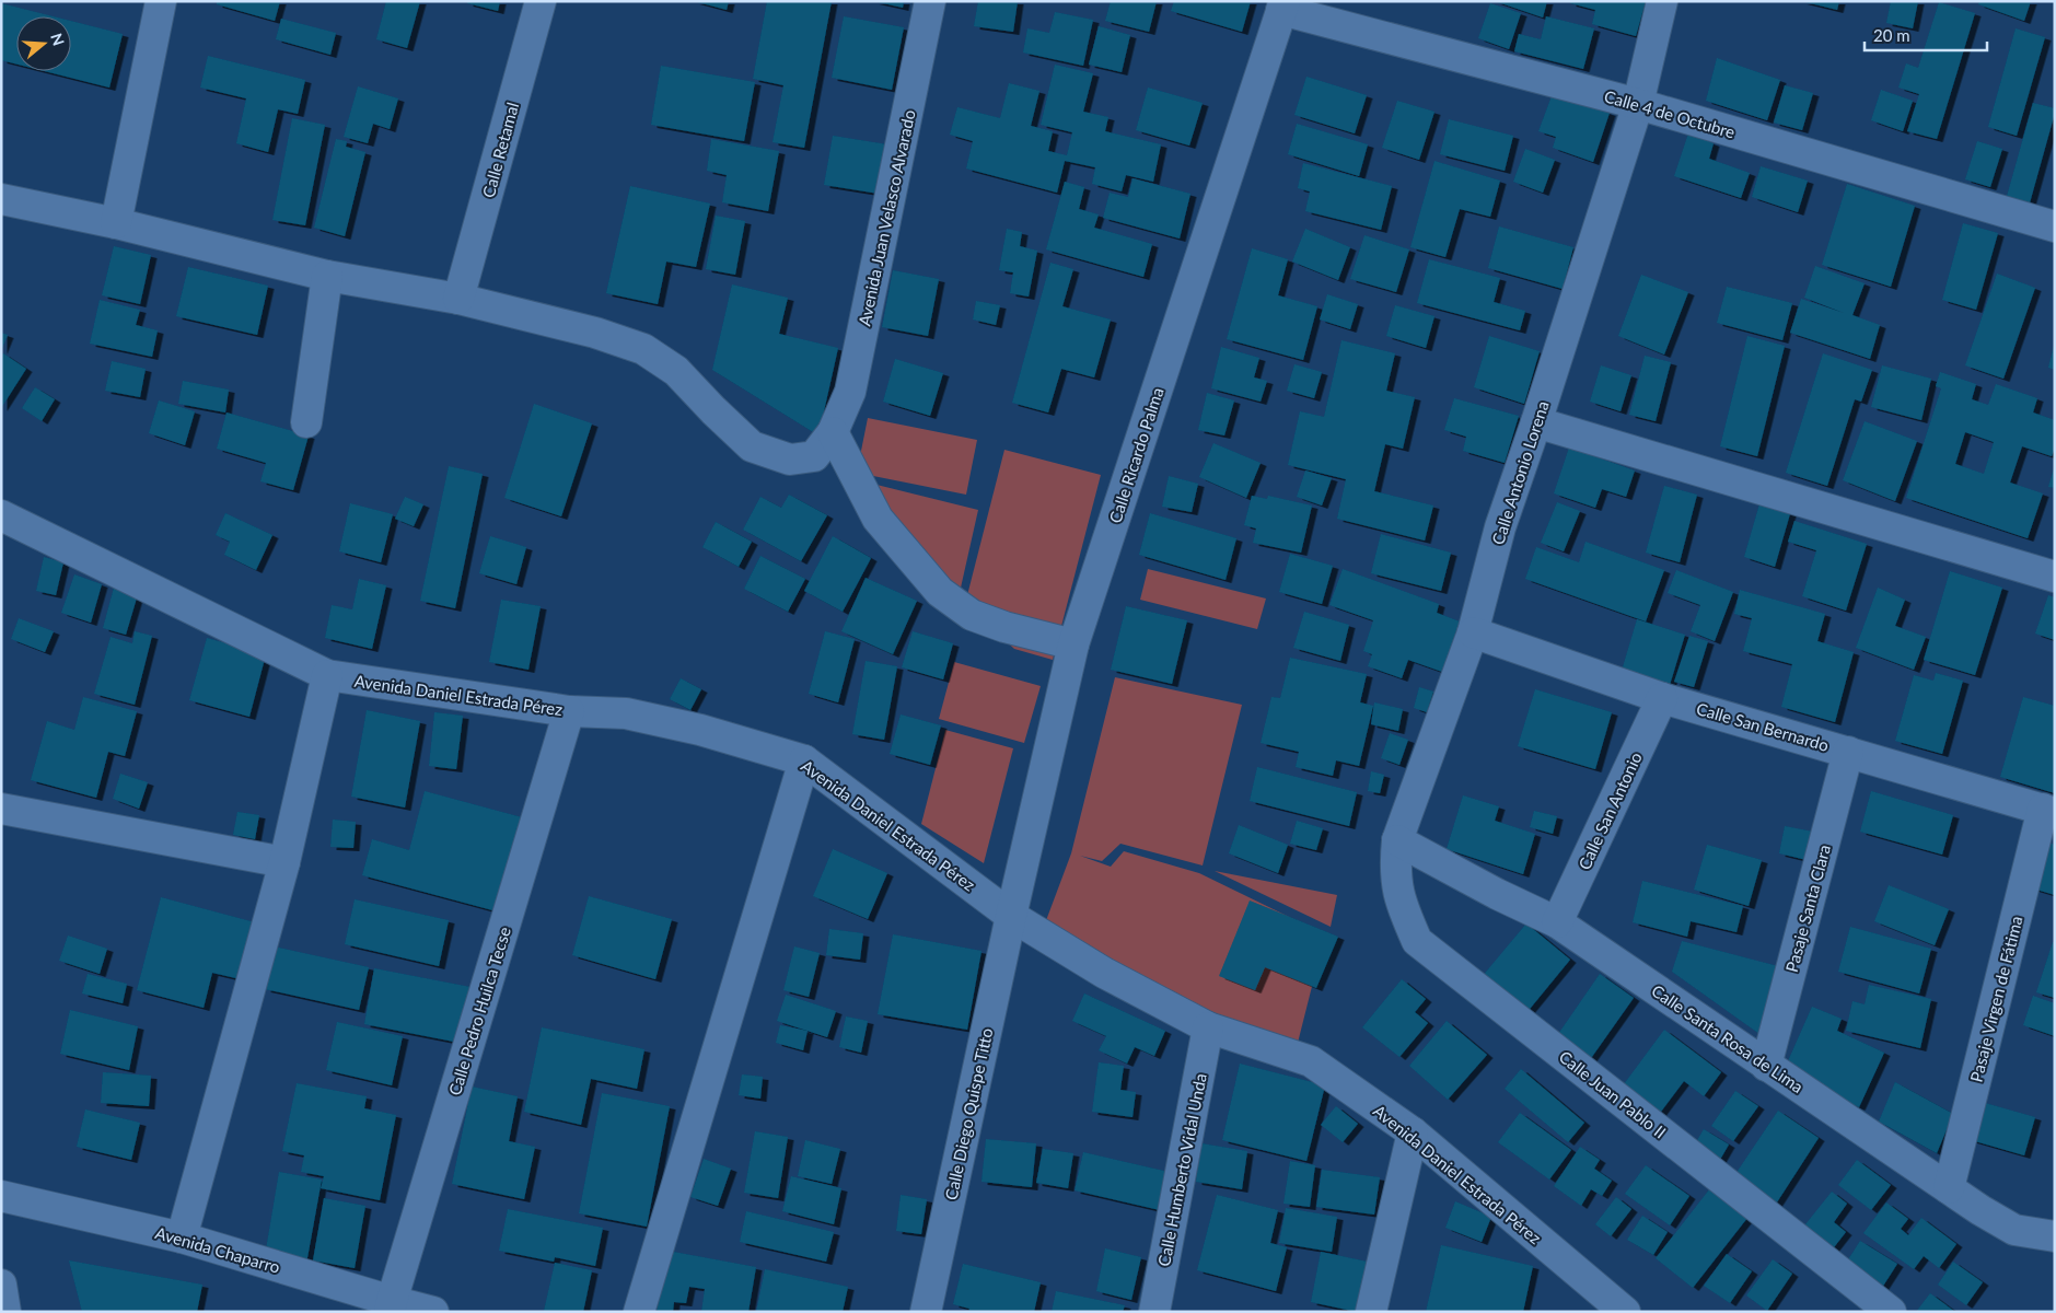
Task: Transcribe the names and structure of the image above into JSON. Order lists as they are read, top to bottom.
{
  "streets": {
    "street": [
      "Calle 4 de Octubre",
      "Calle Retamal",
      "Avenida Juan Velasco Alvarado",
      "Calle Ricardo Palma",
      "Calle Antonio Lorena",
      "Avenida Daniel Estrada Pérez",
      "Calle San Bernardo",
      "Calle San Antonio",
      "Pasaje Santa Clara",
      "Pasaje Virgen de Fátima",
      "Calle Pedro Huilca Tecse",
      "Calle Santa Rosa de Lima",
      "Calle Juan Pablo II",
      "Calle Diego Quispe Titto",
      "Calle Humberto Vidal Unda",
      "Avenida Chaparro"
    ]
  },
  "crossings": [
    ["Calle 4 de Octubre", "Calle Ricardo Palma"],
    ["Calle 4 de Octubre", "Calle Antonio Lorena"],
    ["Calle Retamal", "Avenida Juan Velasco Alvarado"],
    ["Calle Ricardo Palma", "Avenida Daniel Estrada Pérez"],
    ["Calle Ricardo Palma", "Calle Diego Quispe Titto"],
    ["Calle Antonio Lorena", "Calle San Bernardo"],
    ["Calle Antonio Lorena", "Calle Santa Rosa de Lima"],
    ["Calle Antonio Lorena", "Calle Juan Pablo II"],
    ["Avenida Daniel Estrada Pérez", "Calle Pedro Huilca Tecse"],
    ["Avenida Daniel Estrada Pérez", "Calle Diego Quispe Titto"],
    ["Avenida Daniel Estrada Pérez", "Calle Humberto Vidal Unda"],
    ["Calle San Bernardo", "Calle San Antonio"],
    ["Calle San Bernardo", "Pasaje Santa Clara"],
    ["Calle San Bernardo", "Pasaje Virgen de Fátima"],
    ["Calle San Antonio", "Calle Santa Rosa de Lima"],
    ["Pasaje Santa Clara", "Calle Santa Rosa de Lima"],
    ["Pasaje Virgen de Fátima", "Calle Santa Rosa de Lima"],
    ["Calle Pedro Huilca Tecse", "Avenida Chaparro"],
    ["Calle Santa Rosa de Lima", "Calle Juan Pablo II"]
  ],
  "scale_bar": "20 m",
  "north": "right"
}
